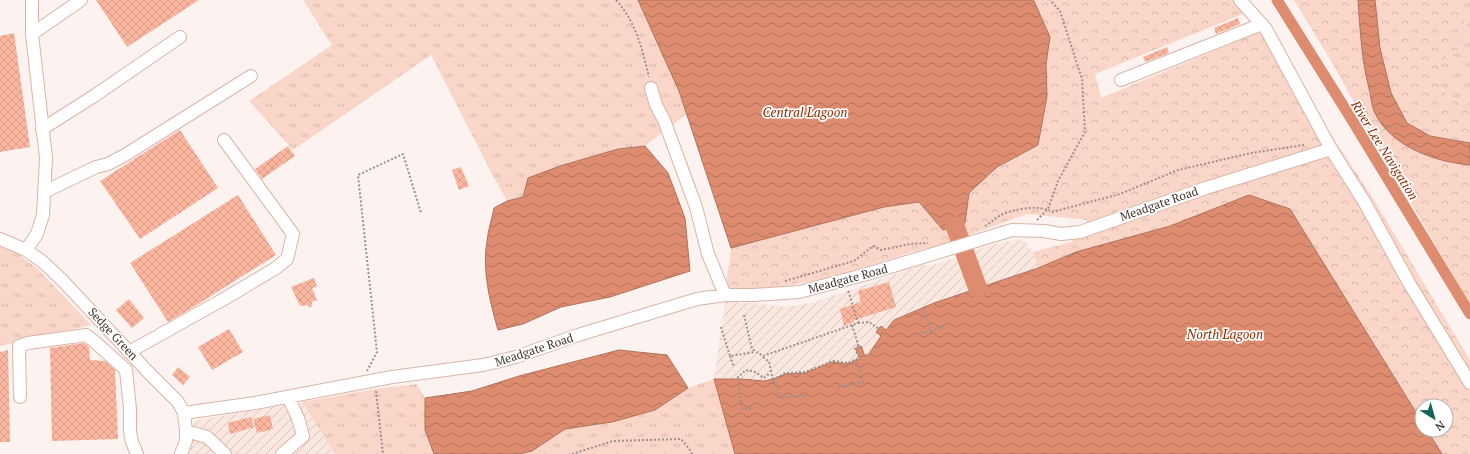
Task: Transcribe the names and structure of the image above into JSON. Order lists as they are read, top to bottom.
{
  "streets": {
    "street": ["Meadgate Road", "Sedge Green"]
  },
  "crossings": [
    ["Meadgate Road", "Sedge Green"]
  ],
  "water": ["Central Lagoon", "River Lee Navigation", "North Lagoon"],
  "north": "bottom right"
}
